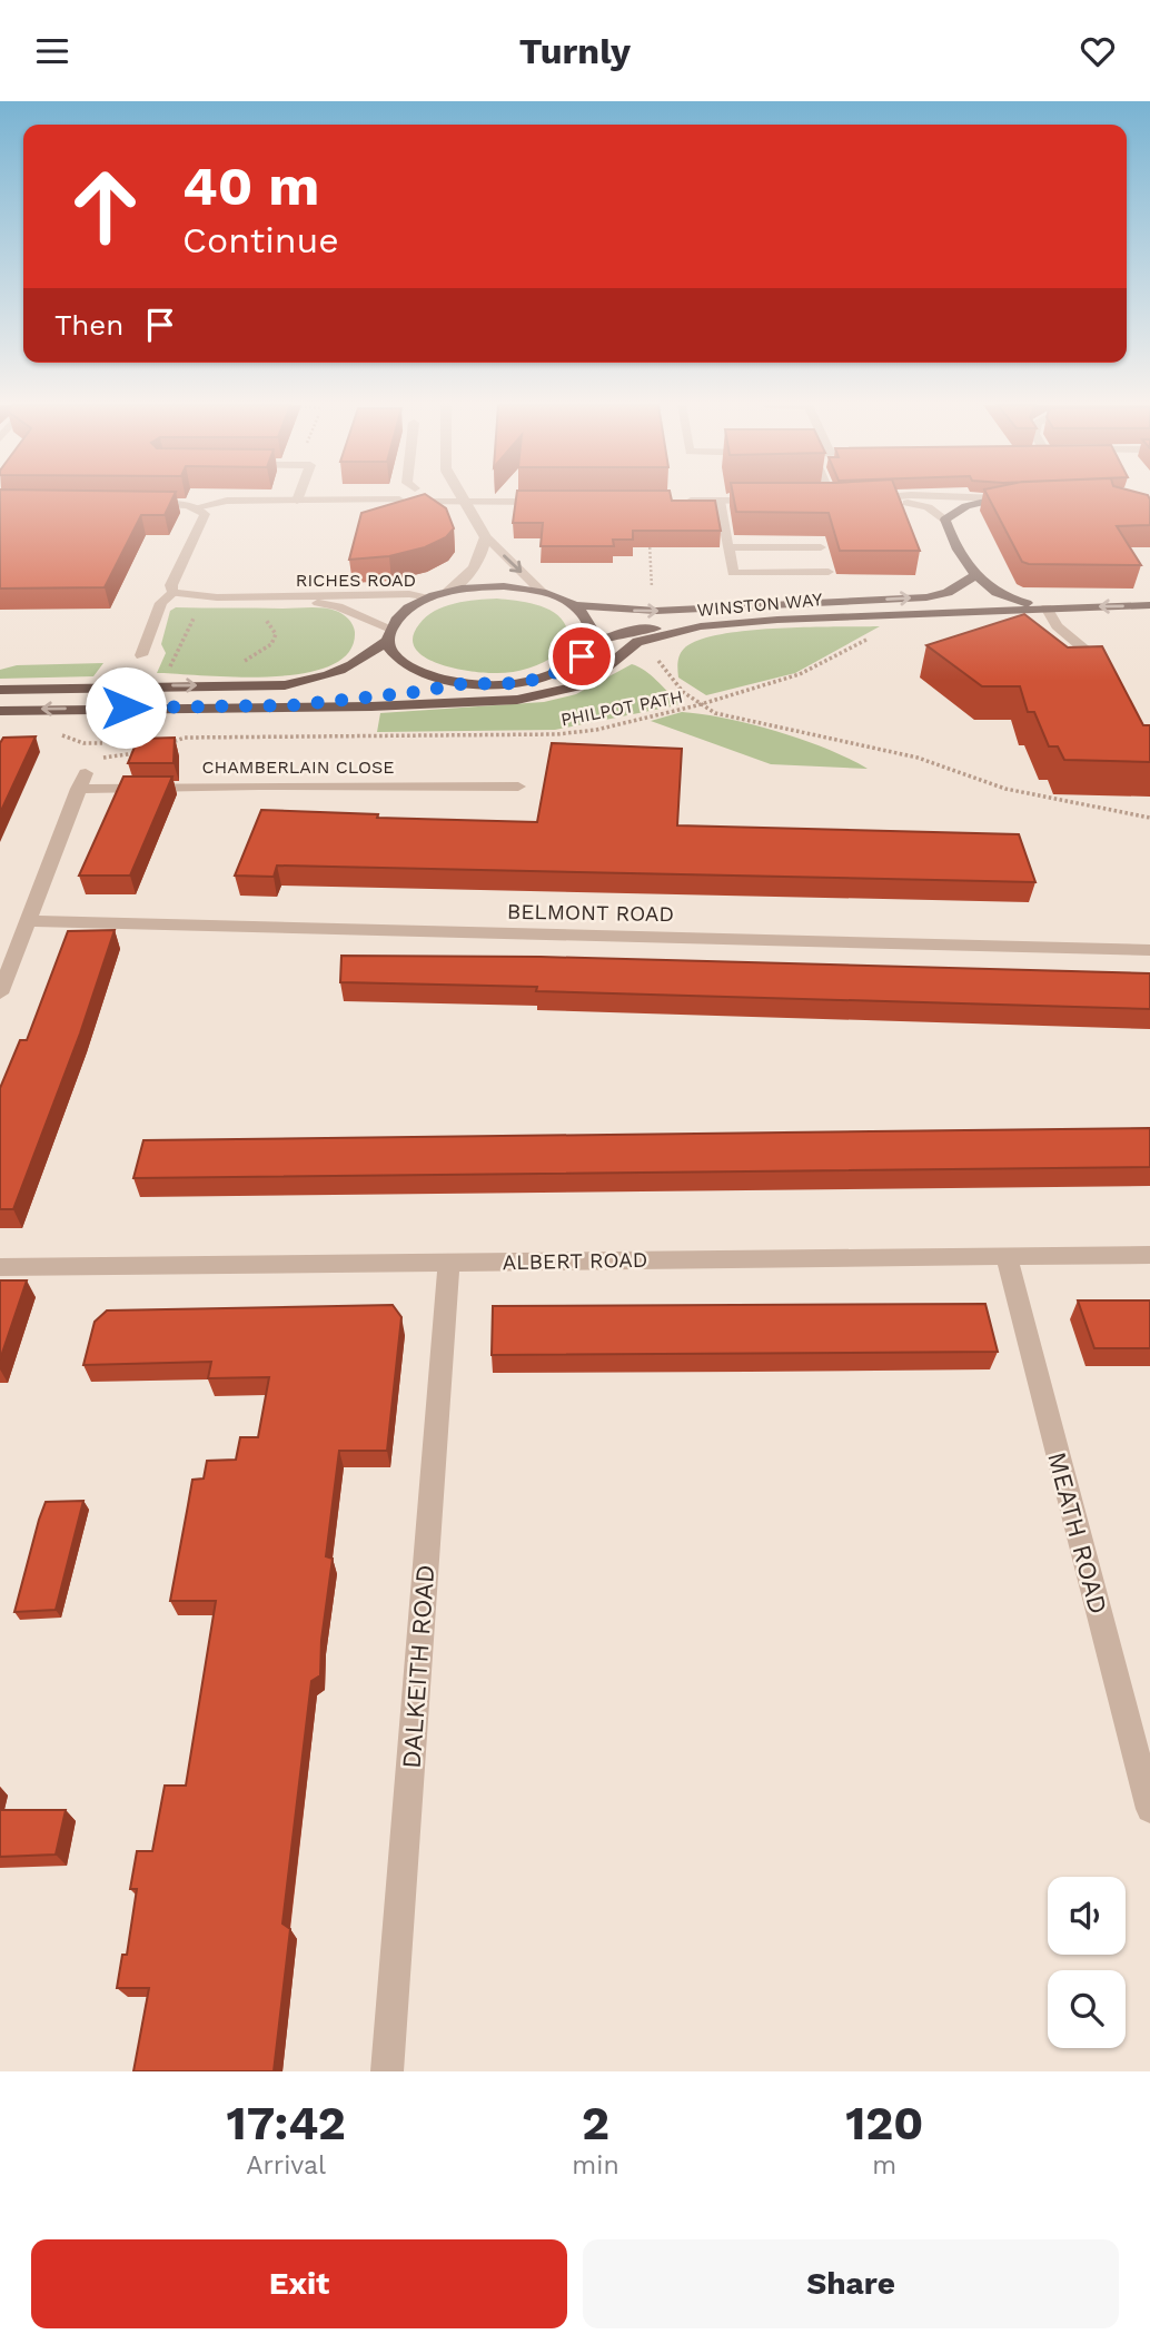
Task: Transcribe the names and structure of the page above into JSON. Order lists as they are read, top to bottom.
{
  "streets": {
    "main road": ["WINSTON WAY"],
    "street": [
      "RICHES ROAD",
      "CHAMBERLAIN CLOSE",
      "BELMONT ROAD",
      "ALBERT ROAD",
      "MEATH ROAD",
      "DALKEITH ROAD"
    ],
    "path": ["PHILPOT PATH"]
  },
  "crossings": [
    ["ALBERT ROAD", "MEATH ROAD"],
    ["ALBERT ROAD", "DALKEITH ROAD"]
  ],
  "page": {
    "header": "Turnly",
    "turn": ["40 m", "Continue"],
    "then": "Then",
    "eta": [
      "17:42",
      "Arrival",
      "2",
      "min",
      "120",
      "m"
    ],
    "buttons": ["Exit", "Share"]
  }
}
